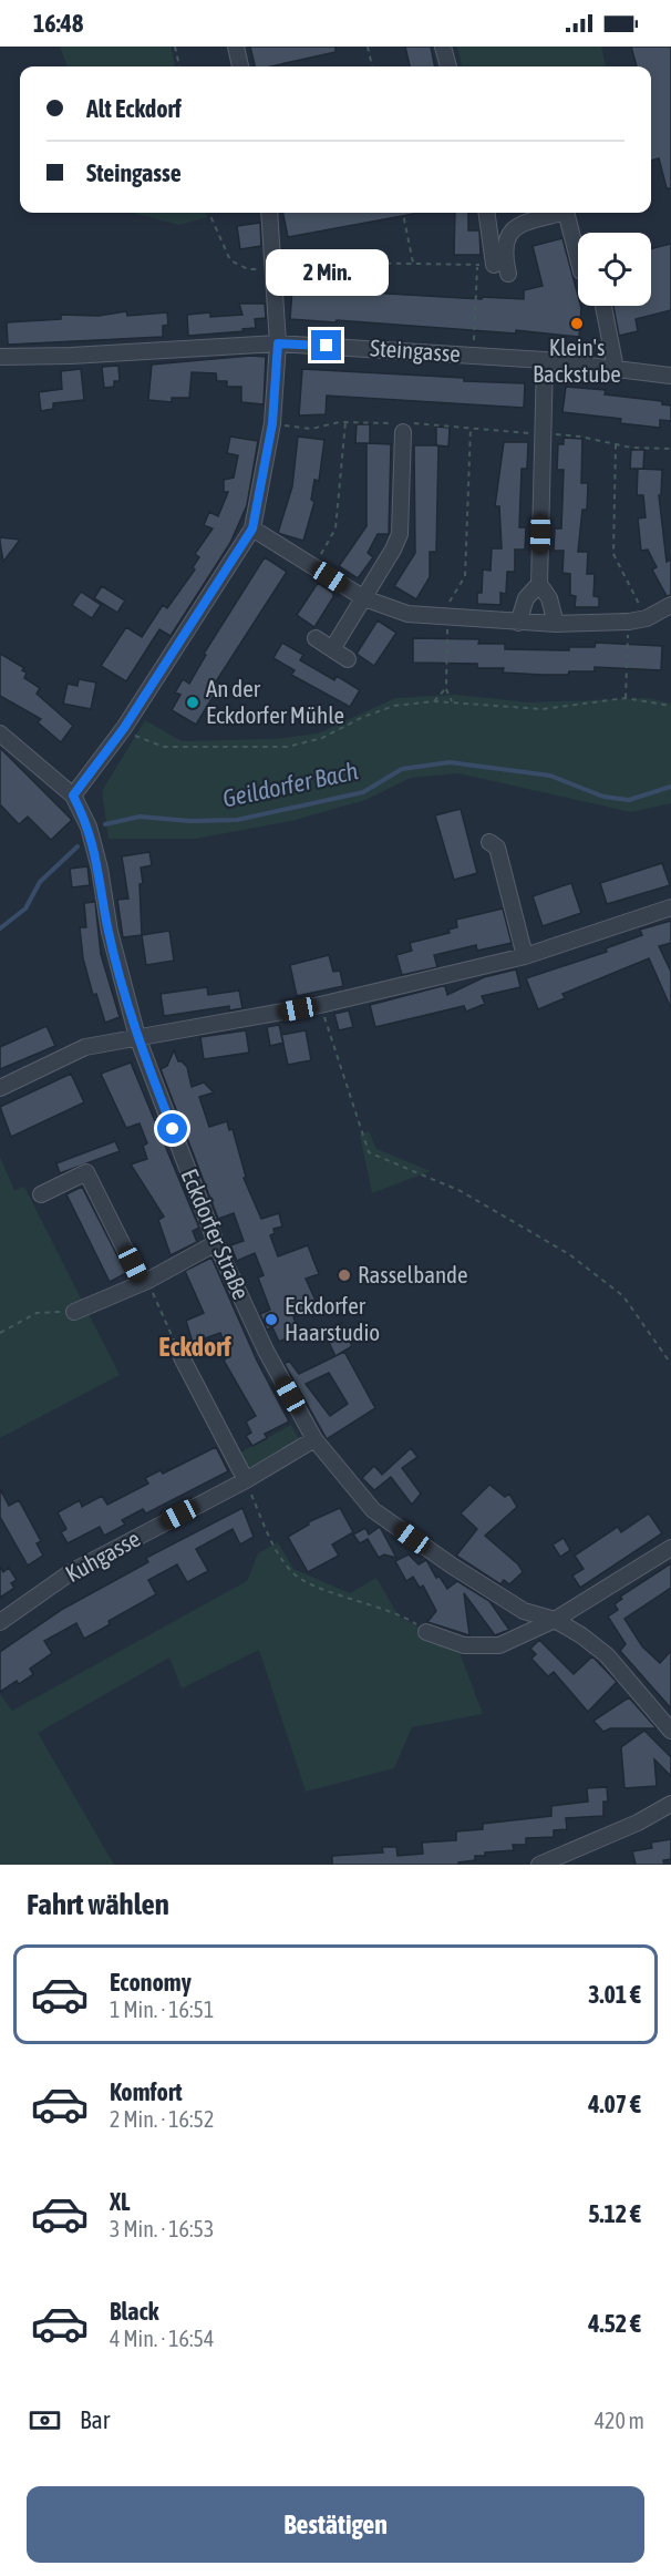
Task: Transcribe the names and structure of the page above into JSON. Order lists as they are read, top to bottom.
{
  "streets": {
    "street": ["Steingasse", "Eckdorfer Straße", "Kuhgasse"]
  },
  "crossings": [
    ["Eckdorfer Straße", "Kuhgasse"]
  ],
  "districts": ["Eckdorf"],
  "water": ["Geildorfer Bach"],
  "places": [
    "Klein's Backstube",
    "An der Eckdorfer Mühle",
    "Rasselbande",
    "Eckdorfer Haarstudio"
  ],
  "page": {
    "status": "16:48",
    "banner": ["Alt Eckdorf", "Steingasse"],
    "bubble": "2 Min.",
    "heading": "Fahrt wählen",
    "list": [
      {
        "name": "Economy",
        "note": "1 Min. · 16:51",
        "value": "3.01 €"
      },
      {
        "name": "Komfort",
        "note": "2 Min. · 16:52",
        "value": "4.07 €"
      },
      {
        "name": "XL",
        "note": "3 Min. · 16:53",
        "value": "5.12 €"
      },
      {
        "name": "Black",
        "note": "4 Min. · 16:54",
        "value": "4.52 €"
      }
    ],
    "pay": ["Bar", "420 m"],
    "buttons": "Bestätigen"
  }
}
